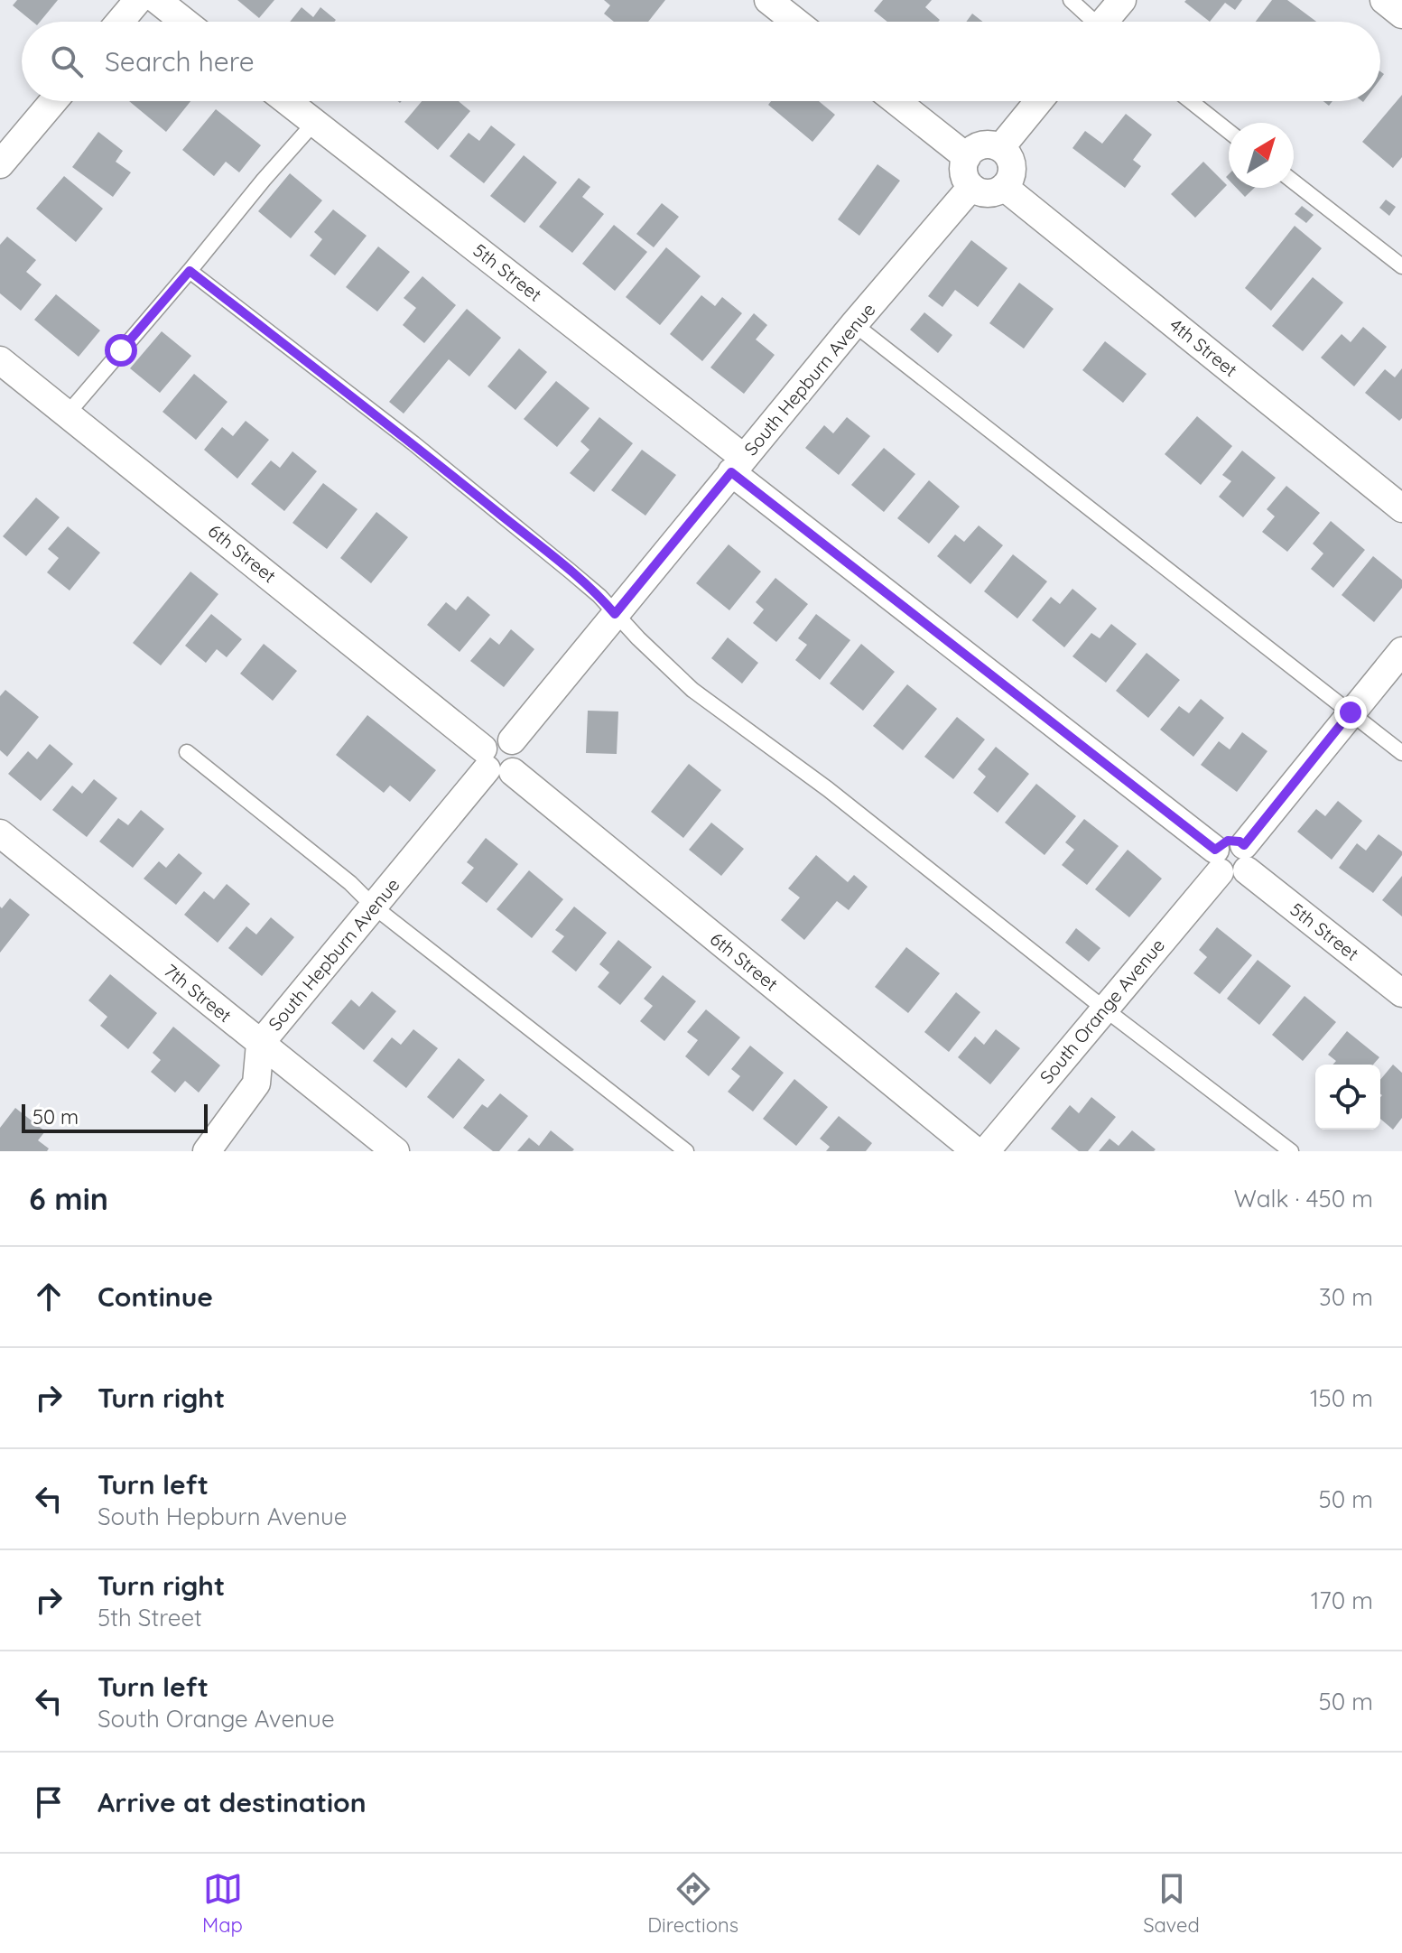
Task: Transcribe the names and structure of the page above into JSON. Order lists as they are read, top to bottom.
{
  "streets": {
    "street": [
      "5th Street",
      "4th Street",
      "South Hepburn Avenue",
      "6th Street",
      "7th Street",
      "South Orange Avenue"
    ]
  },
  "crossings": [
    ["5th Street", "South Hepburn Avenue"],
    ["5th Street", "South Orange Avenue"],
    ["4th Street", "South Hepburn Avenue"],
    ["South Hepburn Avenue", "6th Street"],
    ["South Hepburn Avenue", "7th Street"]
  ],
  "scale_bar": "50 m",
  "north": "top right",
  "page": {
    "search": "Search here",
    "scale": "50 m",
    "heading": ["6 min", "Walk · 450 m"],
    "list": [
      ["Continue", "30 m"],
      ["Turn right", "150 m"],
      ["Turn left", "South Hepburn Avenue", "50 m"],
      ["Turn right", "5th Street", "170 m"],
      ["Turn left", "South Orange Avenue", "50 m"],
      "Arrive at destination"
    ],
    "nav": ["Map", "Directions", "Saved"]
  }
}
